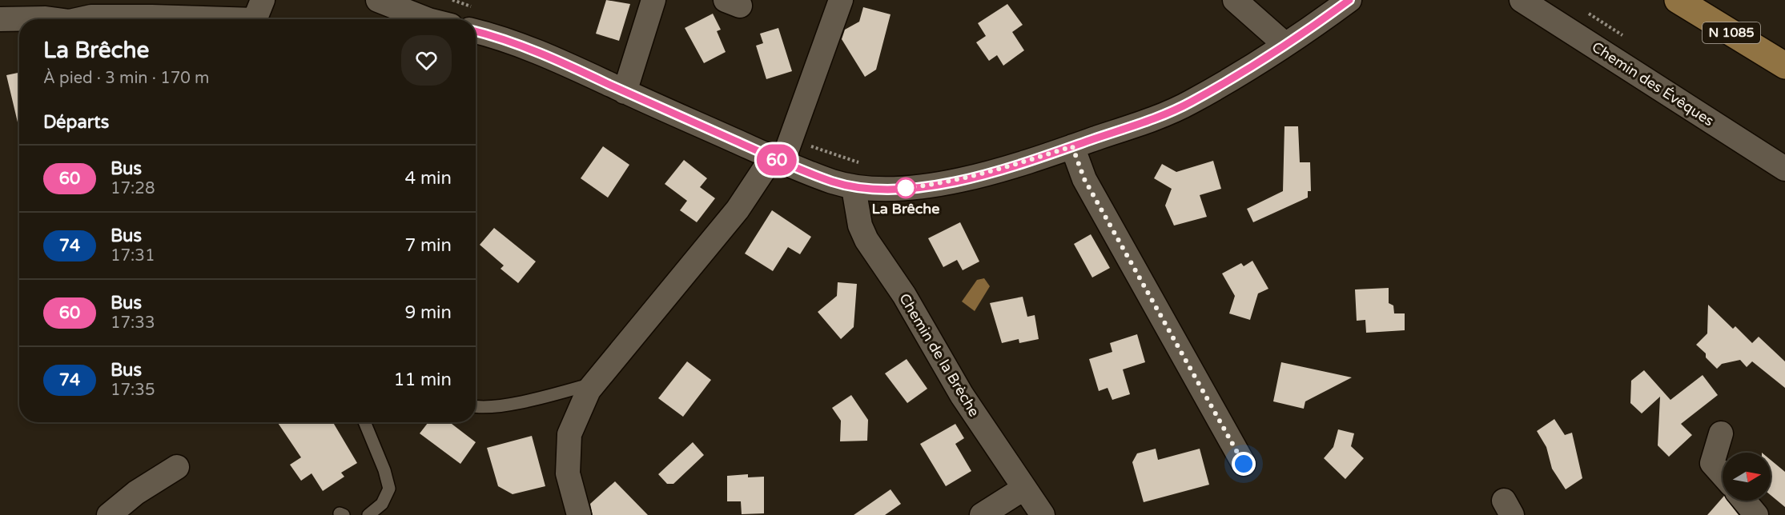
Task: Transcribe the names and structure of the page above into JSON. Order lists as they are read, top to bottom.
{
  "streets": {
    "main road": ["N 1085"],
    "street": ["Chemin des Évêques", "Chemin de la Brèche"]
  },
  "places": ["La Brêche"],
  "lines": ["bus line 60"],
  "north": "right",
  "page": {
    "on_map": "60",
    "heading": [
      ["La Brêche", "À pied · 3 min · 170 m"],
      "Départs"
    ],
    "list": [
      {
        "mark": "60",
        "name": "Bus",
        "note": "17:28",
        "value": "4 min"
      },
      {
        "mark": "74",
        "name": "Bus",
        "note": "17:31",
        "value": "7 min"
      },
      {
        "mark": "60",
        "name": "Bus",
        "note": "17:33",
        "value": "9 min"
      },
      {
        "mark": "74",
        "name": "Bus",
        "note": "17:35",
        "value": "11 min"
      }
    ]
  }
}
